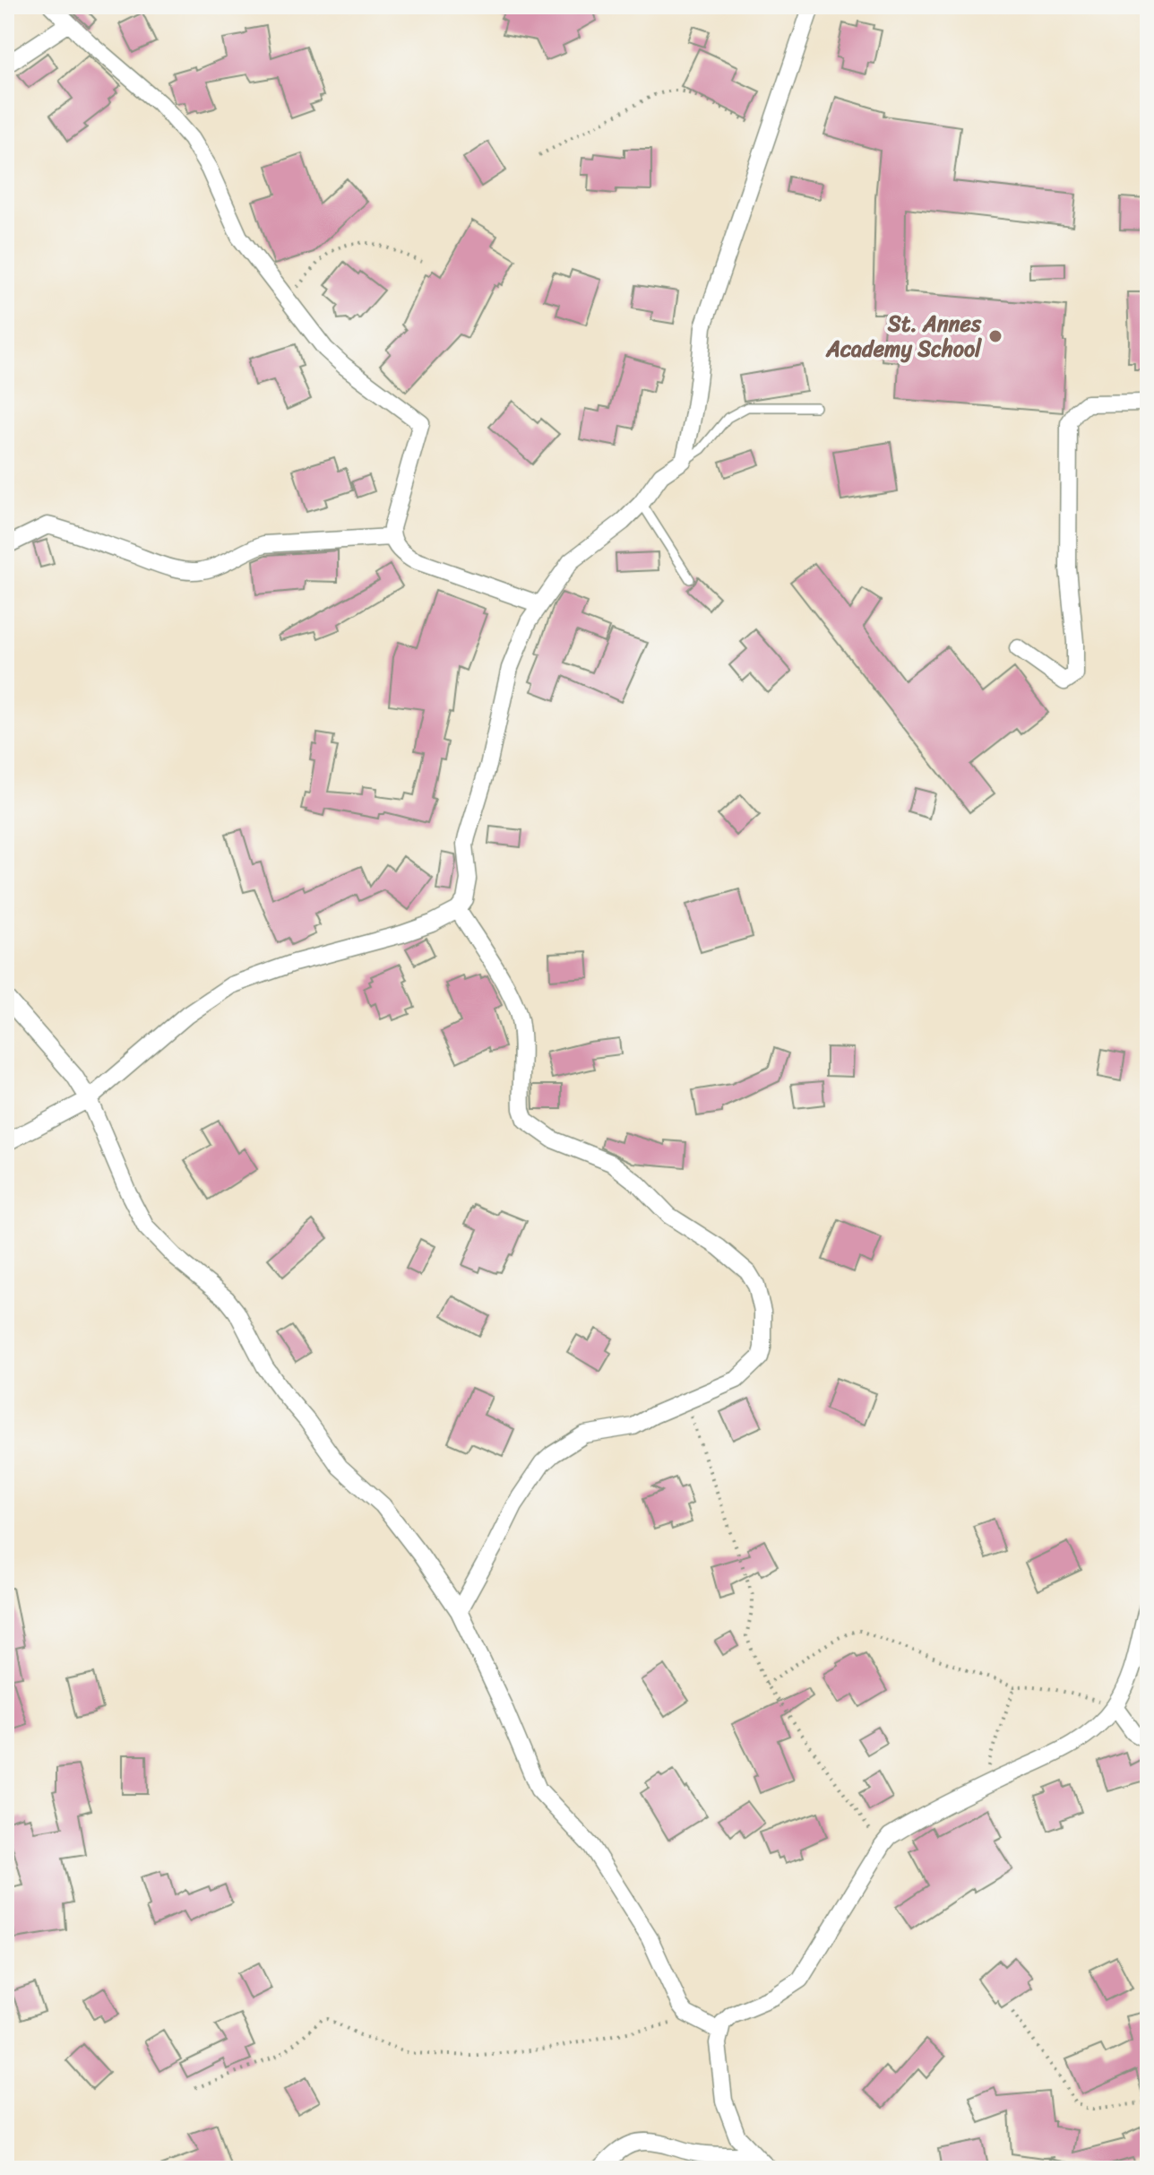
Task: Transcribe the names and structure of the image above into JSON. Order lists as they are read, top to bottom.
{
  "places": ["St. Annes Academy School"]
}
